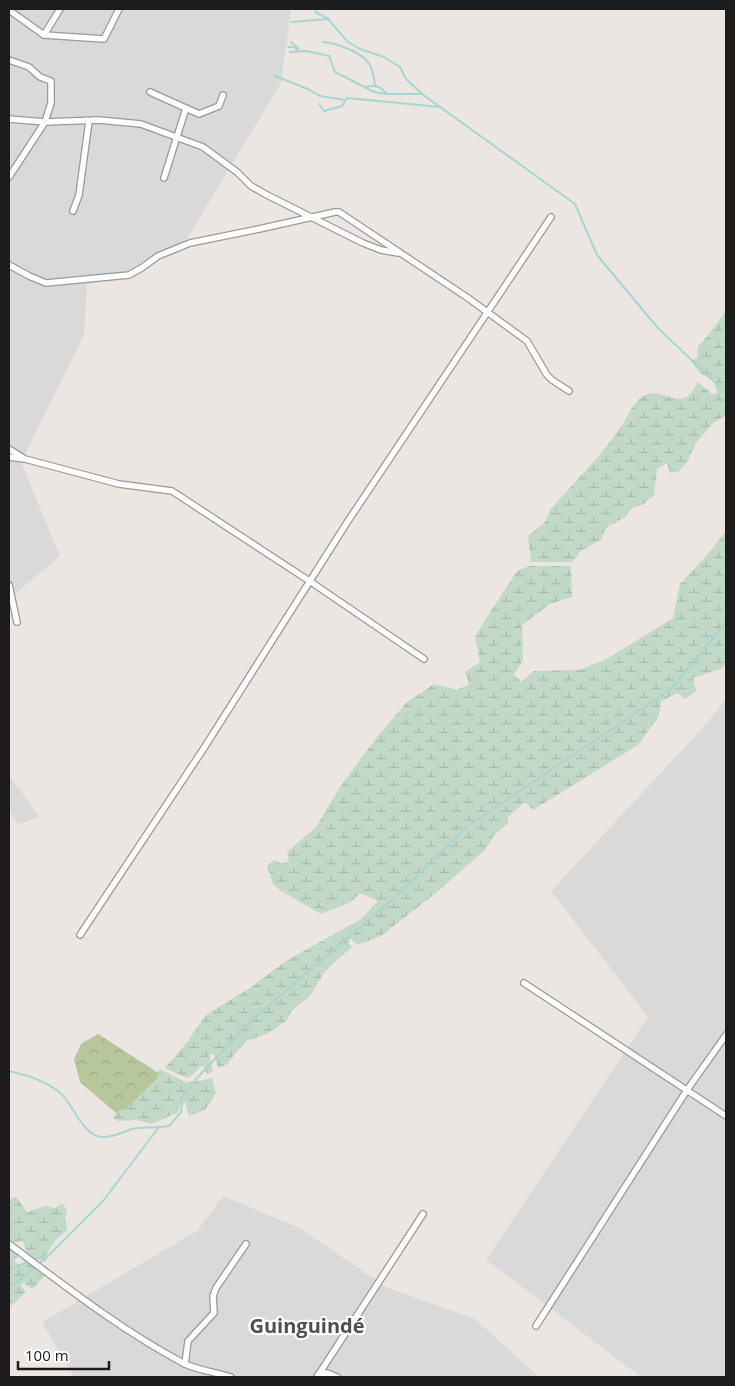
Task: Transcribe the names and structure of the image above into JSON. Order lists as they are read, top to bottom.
{
  "districts": ["Guinguindé"],
  "scale_bar": "100 m"
}
